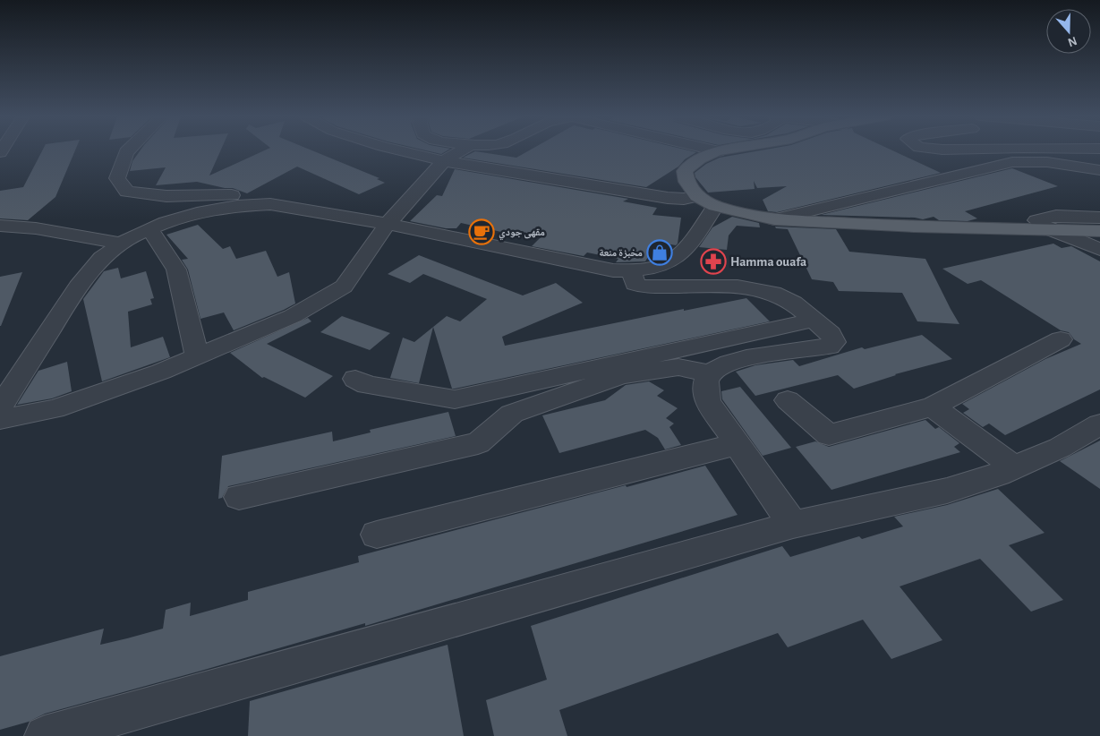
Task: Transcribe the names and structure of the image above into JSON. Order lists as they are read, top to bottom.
{
  "places": {
    "cafe": ["مقهى جودي"],
    "shop": ["مخبزة منعة"],
    "pharmacy": ["Hamma ouafa"]
  },
  "north": "bottom"
}
